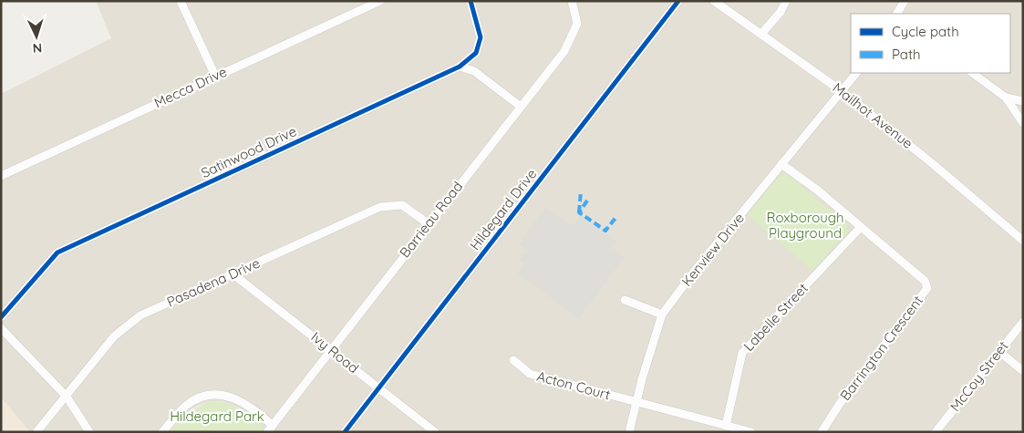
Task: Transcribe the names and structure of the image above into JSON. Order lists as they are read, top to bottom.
{
  "streets": {
    "street": [
      "Mecca Drive",
      "Mailhot Avenue",
      "Satinwood Drive",
      "Hildegard Drive",
      "Barrieau Road",
      "Kenview Drive",
      "Pasadena Drive",
      "Labelle Street",
      "Barrington Crescent",
      "Ivy Road",
      "McCoy Street",
      "Acton Court"
    ]
  },
  "crossings": [
    ["Mailhot Avenue", "Kenview Drive"],
    ["Hildegard Drive", "Ivy Road"],
    ["Barrieau Road", "Pasadena Drive"],
    ["Barrieau Road", "Ivy Road"],
    ["Kenview Drive", "Barrington Crescent"],
    ["Kenview Drive", "Acton Court"],
    ["Pasadena Drive", "Ivy Road"],
    ["Labelle Street", "Barrington Crescent"]
  ],
  "parks": ["Roxborough Playground", "Hildegard Park"],
  "legend": ["Cycle path", "Path"],
  "north": "bottom"
}
